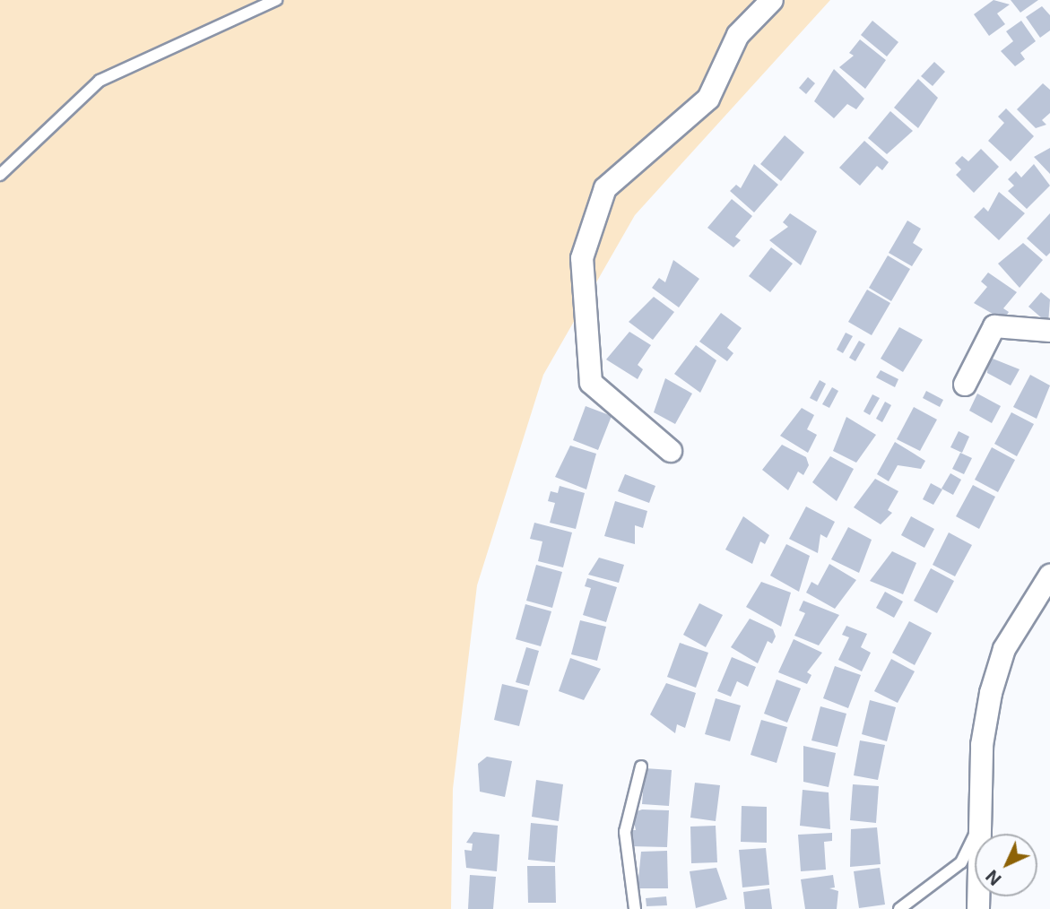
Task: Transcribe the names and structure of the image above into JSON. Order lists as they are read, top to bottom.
{
  "north": "bottom left"
}
